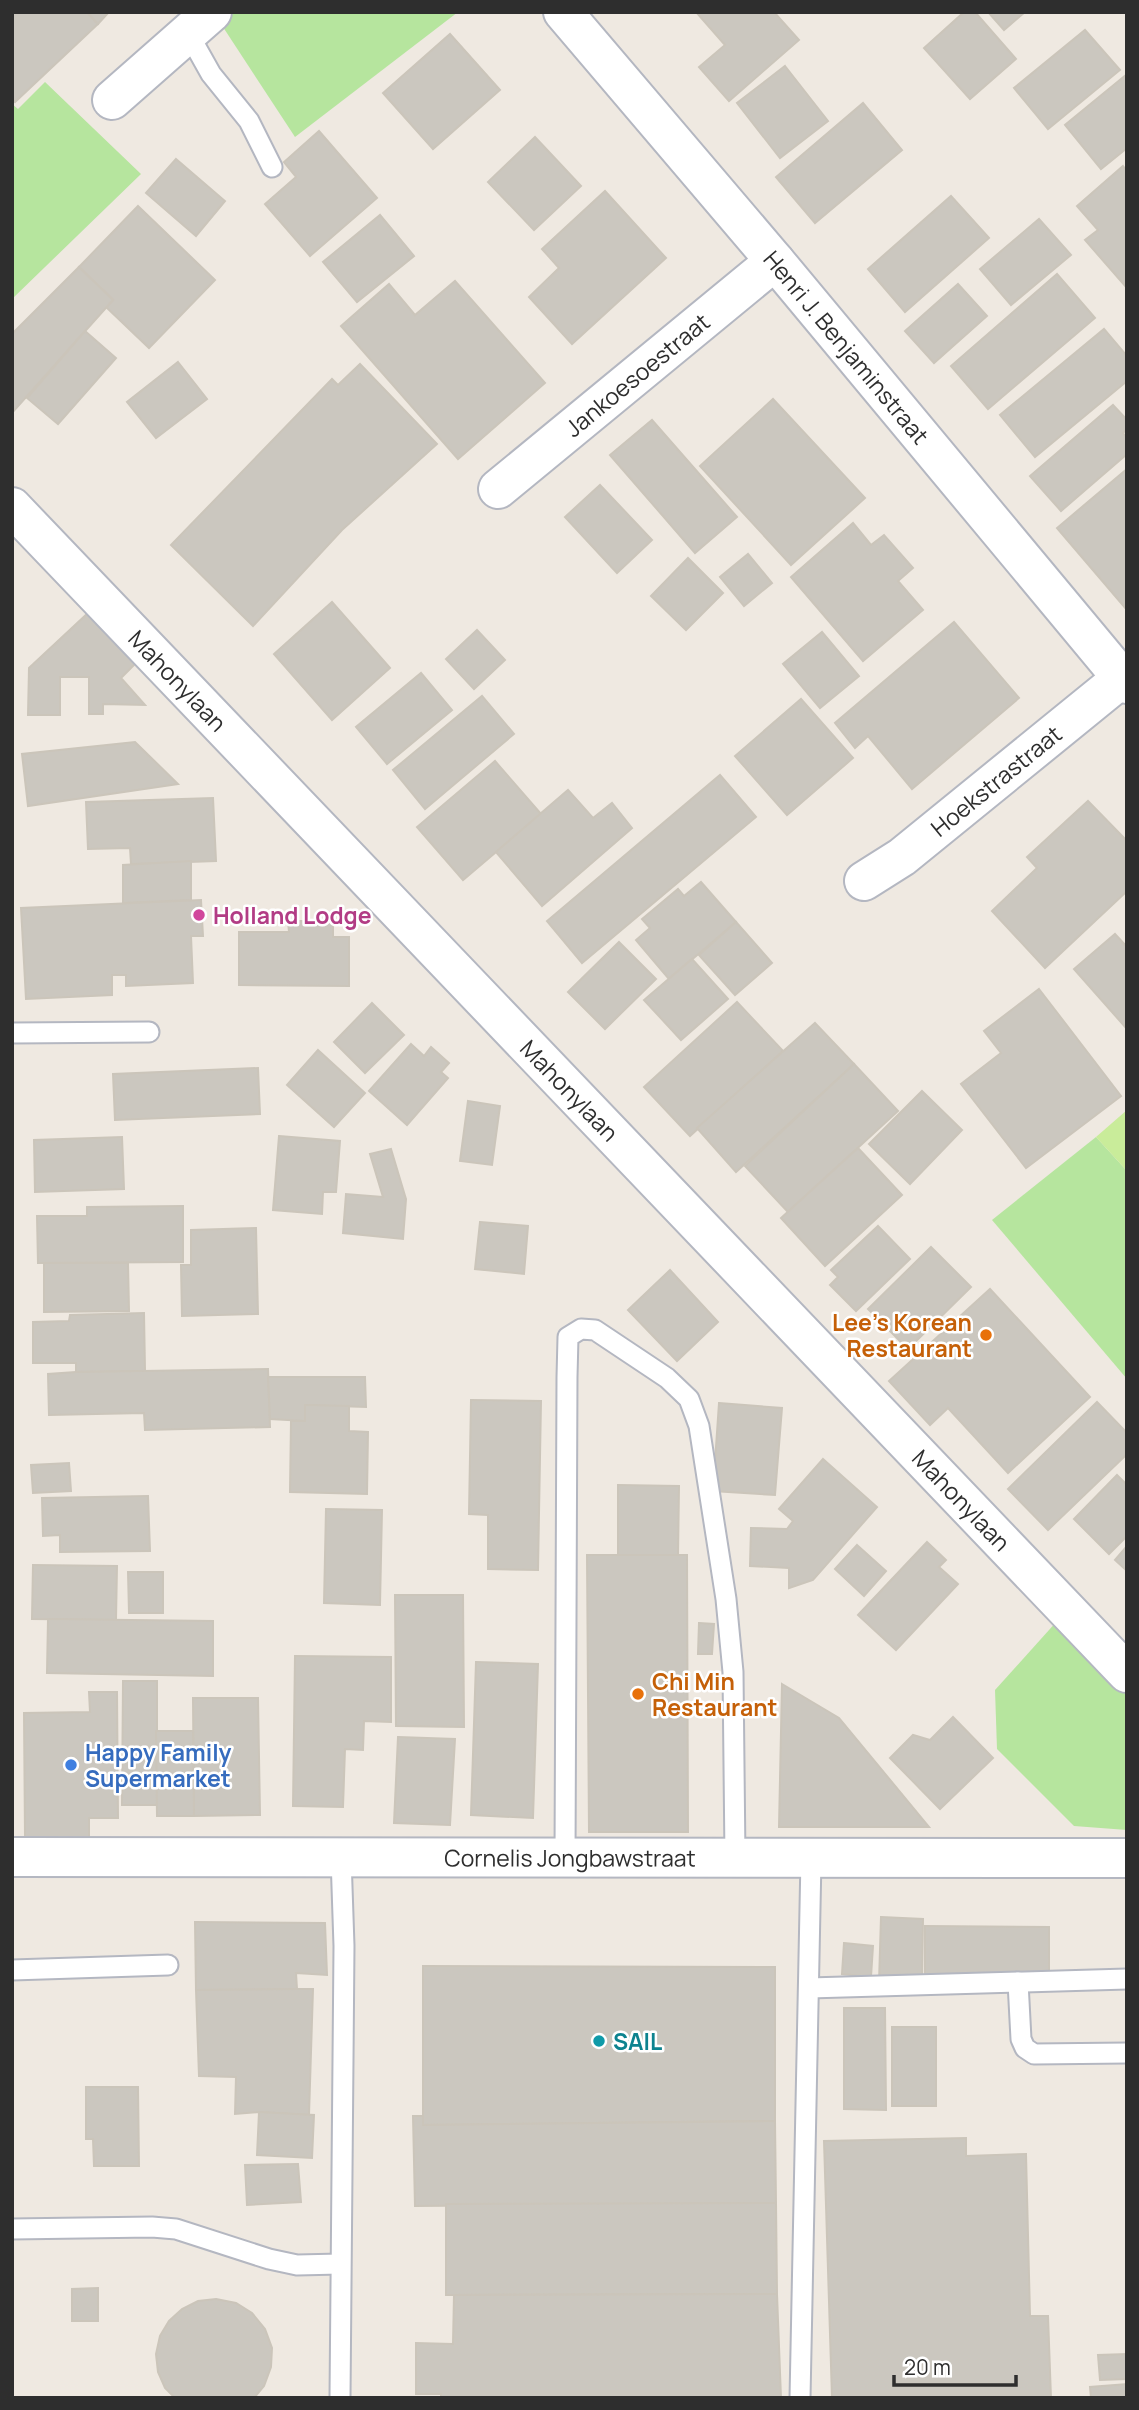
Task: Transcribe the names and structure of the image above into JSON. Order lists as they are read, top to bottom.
{
  "streets": {
    "street": [
      "Henri J. Benjaminstraat",
      "Jankoesoestraat",
      "Mahonylaan",
      "Hoekstrastraat",
      "Cornelis Jongbawstraat"
    ]
  },
  "crossings": [
    ["Henri J. Benjaminstraat", "Jankoesoestraat"],
    ["Henri J. Benjaminstraat", "Hoekstrastraat"]
  ],
  "places": [
    "Holland Lodge",
    "Lee's Korean Restaurant",
    "Chi Min Restaurant",
    "Happy Family Supermarket",
    "SAIL"
  ],
  "scale_bar": "20 m"
}
